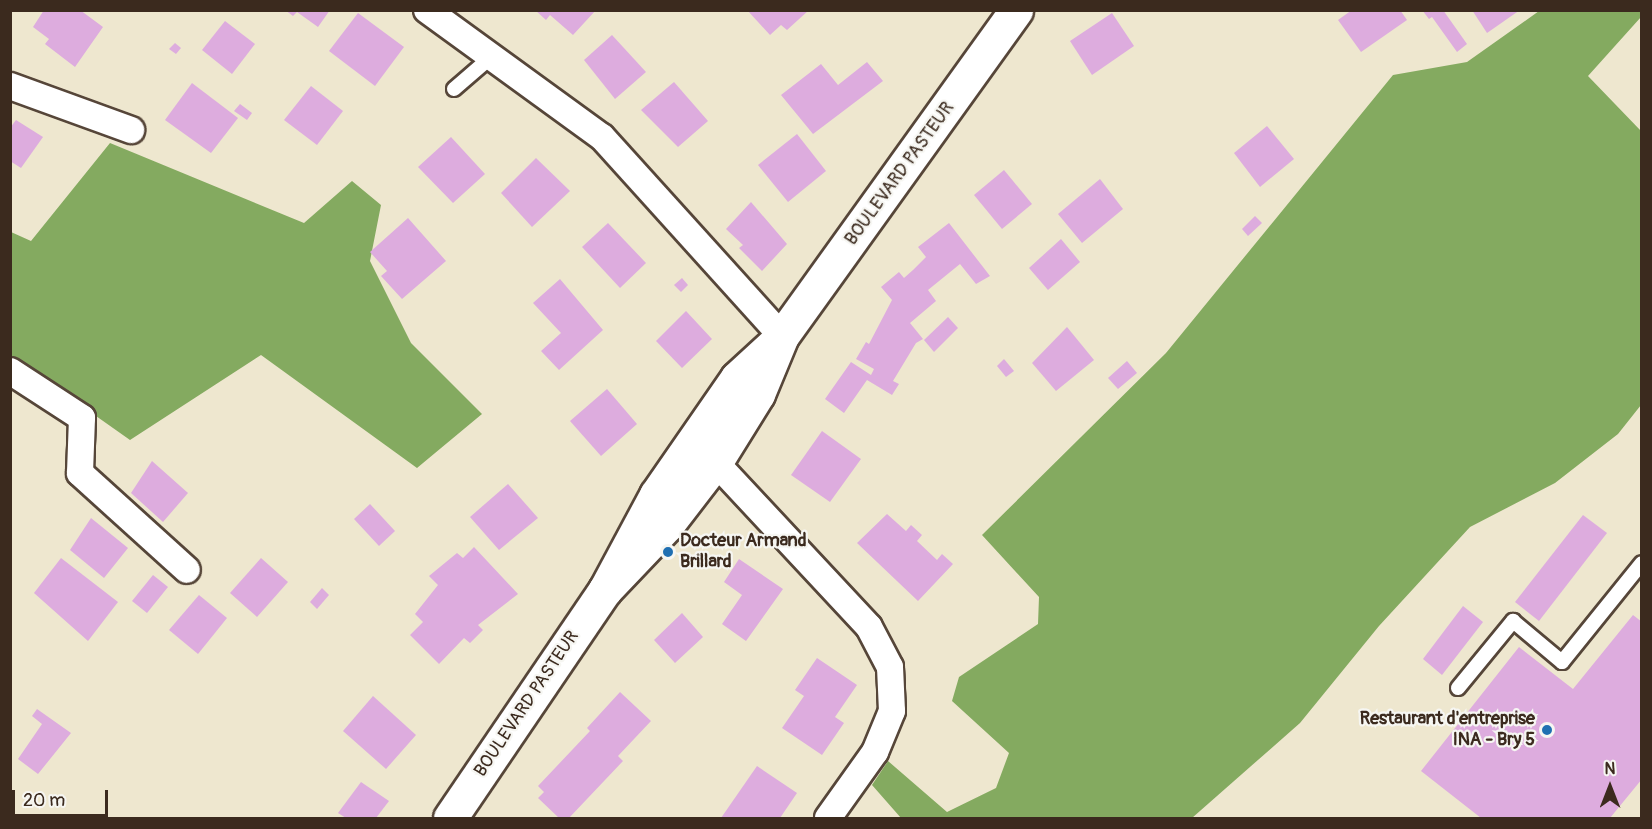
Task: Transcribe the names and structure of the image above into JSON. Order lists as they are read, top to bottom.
{
  "streets": {
    "main road": ["BOULEVARD PASTEUR"]
  },
  "places": ["Docteur Armand Brillard", "Restaurant d'entreprise INA - Bry 5"],
  "scale_bar": "20 m",
  "north": "top"
}
